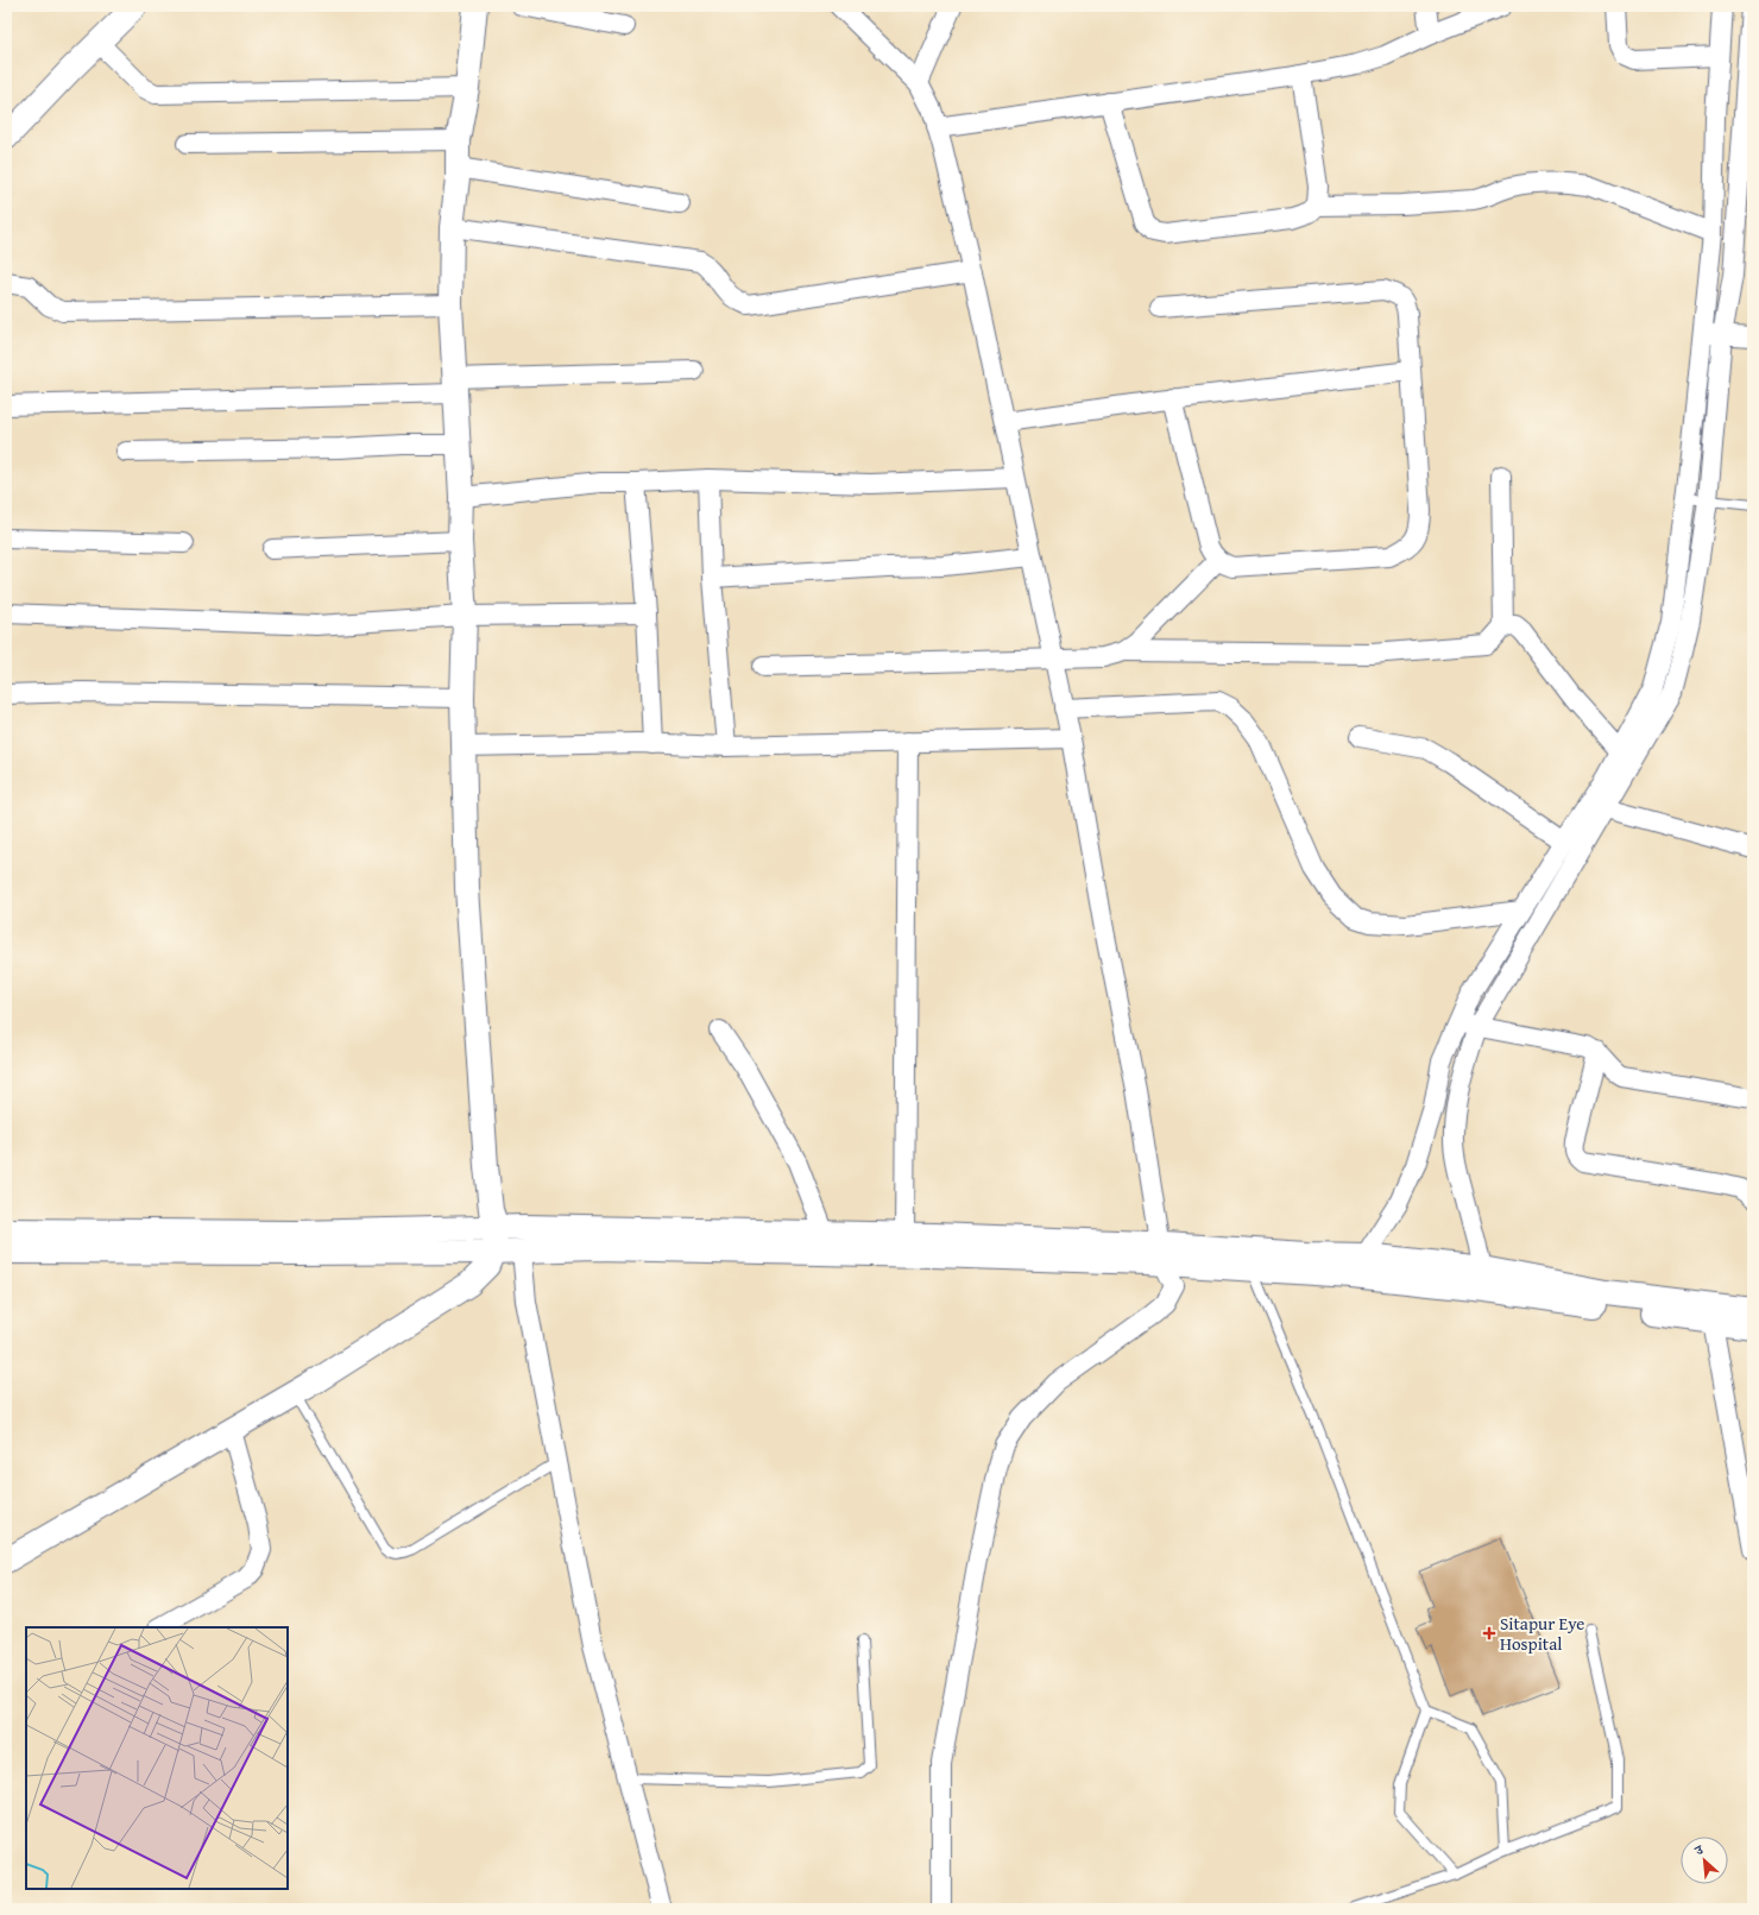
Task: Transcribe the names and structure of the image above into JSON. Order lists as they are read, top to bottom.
{
  "places": {
    "health": ["Sitapur Eye Hospital"]
  },
  "north": "top left"
}
